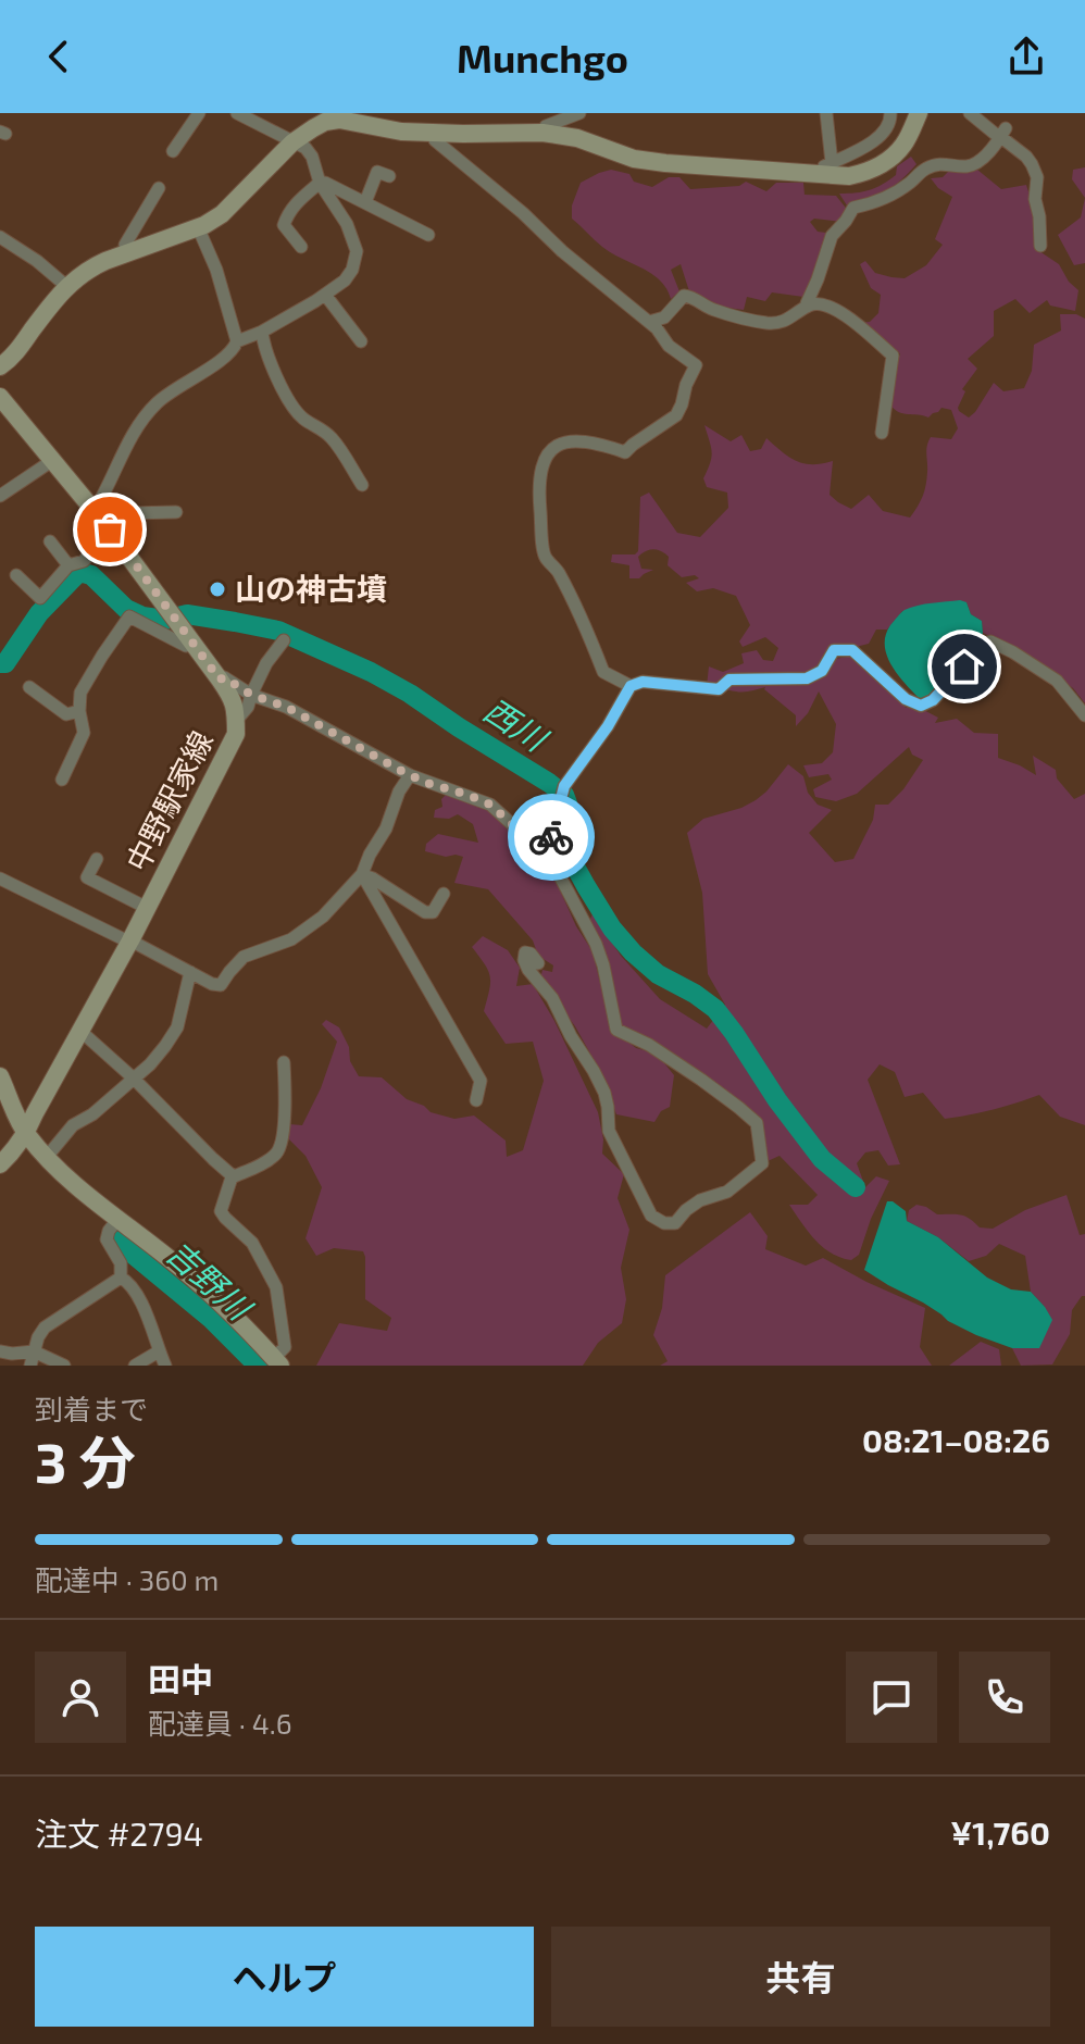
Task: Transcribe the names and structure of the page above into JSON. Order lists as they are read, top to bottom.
{
  "streets": {
    "main road": ["中野駅家線"]
  },
  "water": ["西川", "吉野川"],
  "places": ["山の神古墳"],
  "page": {
    "header": "Munchgo",
    "heading": ["3 分", "到着まで", "08:21–08:26"],
    "panel": [
      "田中",
      "配達員 · 4.6",
      "注文 #2794",
      "¥1,760"
    ],
    "bar": "配達中 · 360 m",
    "buttons": ["ヘルプ", "共有"]
  }
}
